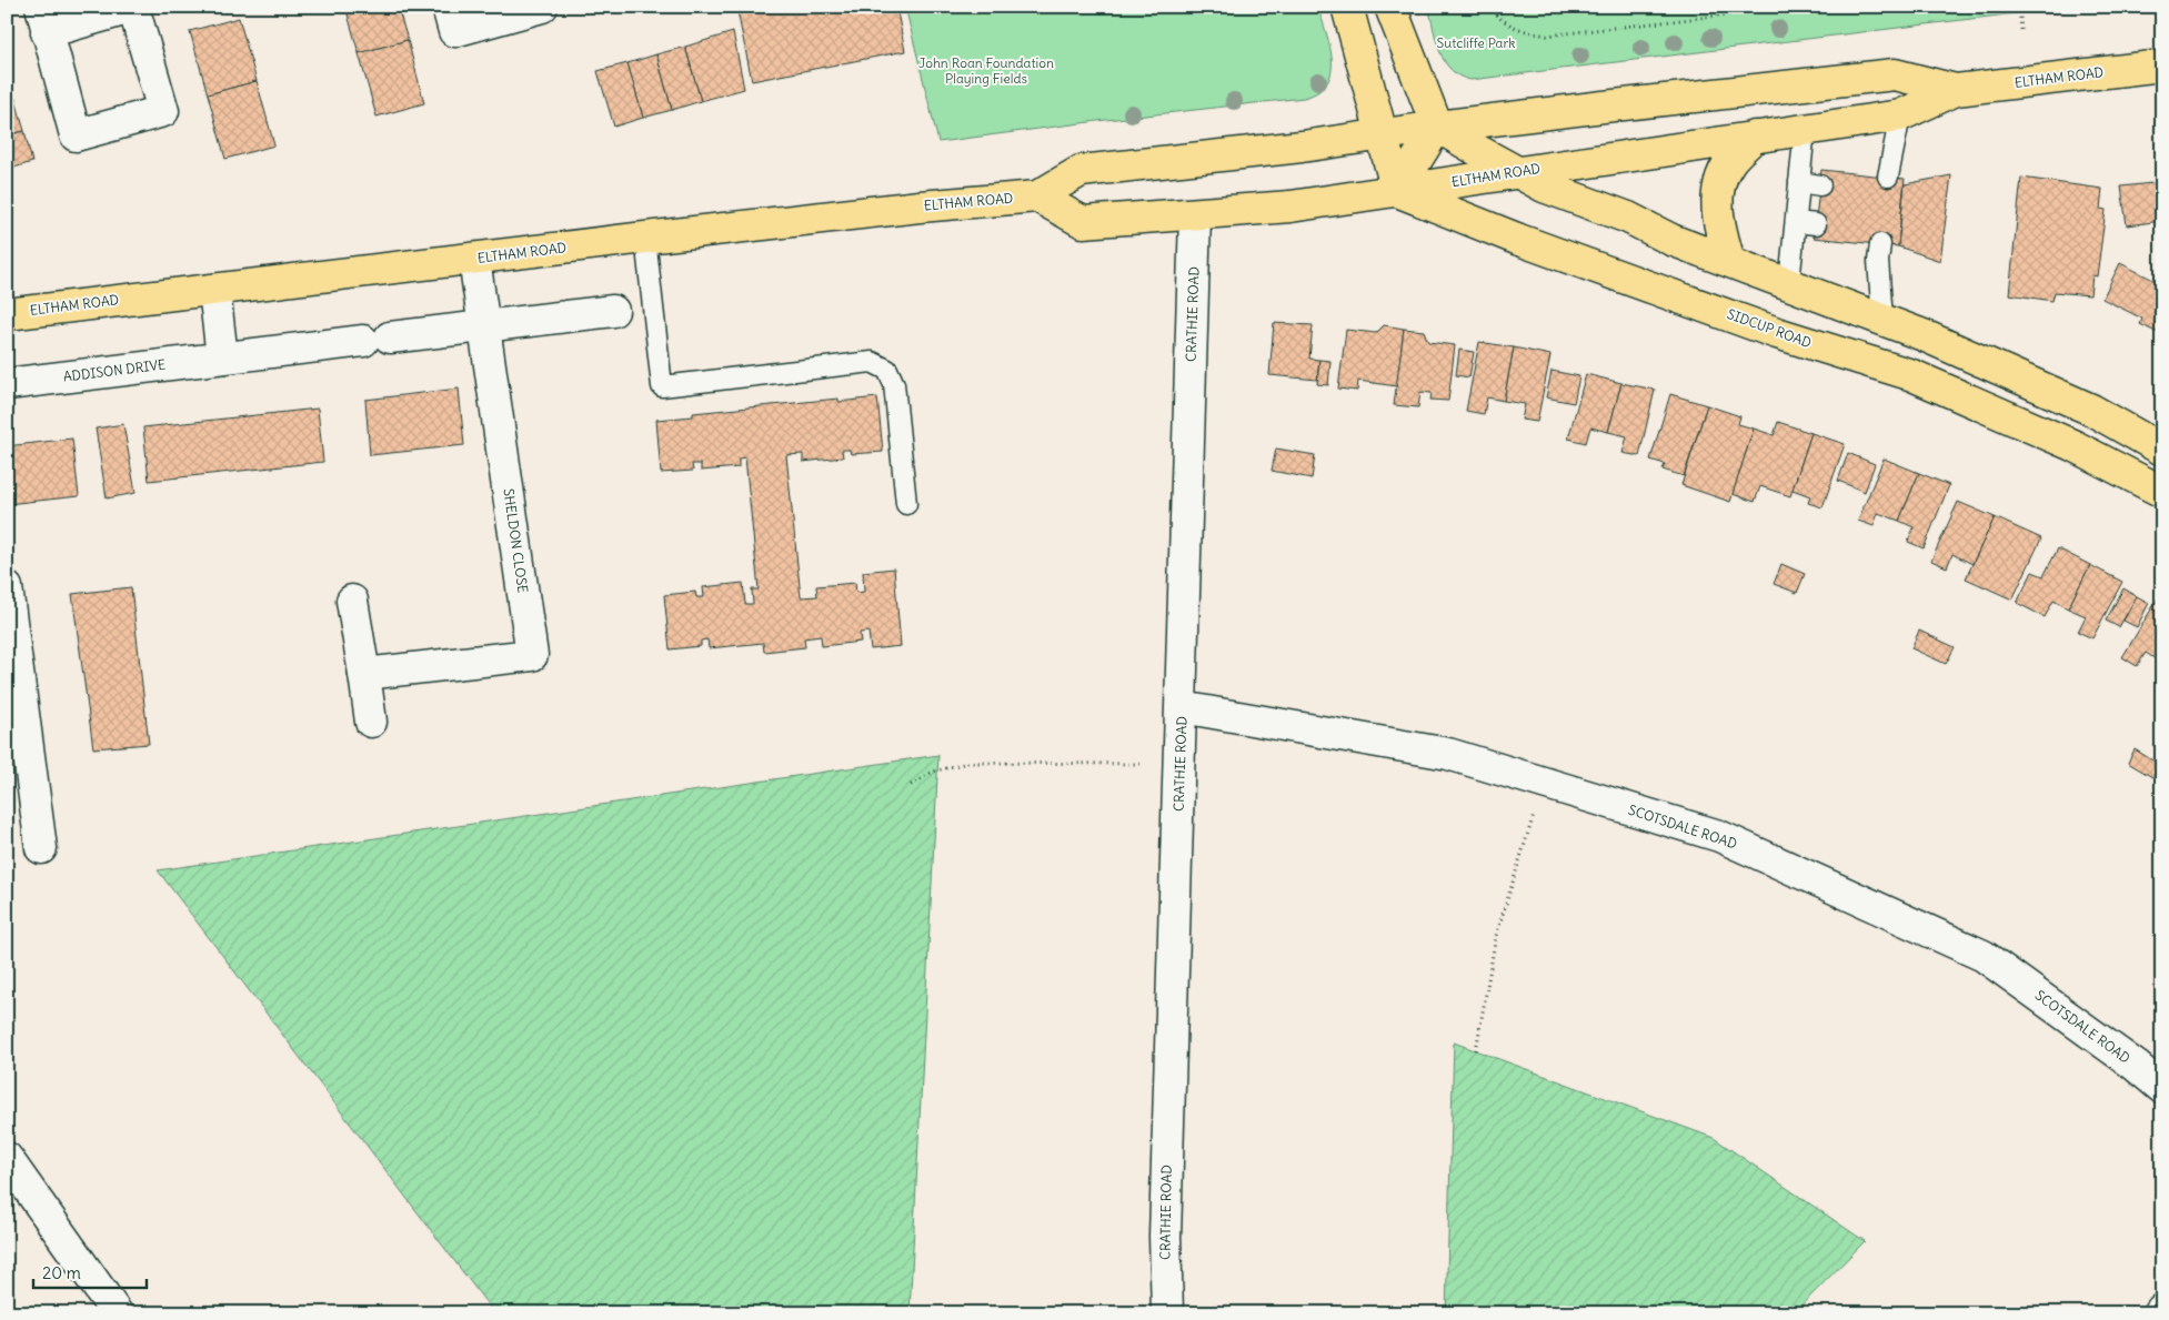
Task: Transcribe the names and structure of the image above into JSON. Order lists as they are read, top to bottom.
{
  "streets": {
    "highway": ["ELTHAM ROAD", "SIDCUP ROAD"],
    "street": [
      "CRATHIE ROAD",
      "ADDISON DRIVE",
      "SHELDON CLOSE",
      "SCOTSDALE ROAD"
    ]
  },
  "crossings": [
    ["ELTHAM ROAD", "CRATHIE ROAD"],
    ["ELTHAM ROAD", "SIDCUP ROAD"],
    ["ELTHAM ROAD", "SHELDON CLOSE"],
    ["CRATHIE ROAD", "SCOTSDALE ROAD"],
    ["ADDISON DRIVE", "SHELDON CLOSE"]
  ],
  "parks": ["Sutcliffe Park", "John Roan Foundation Playing Fields"],
  "scale_bar": "20 m"
}
